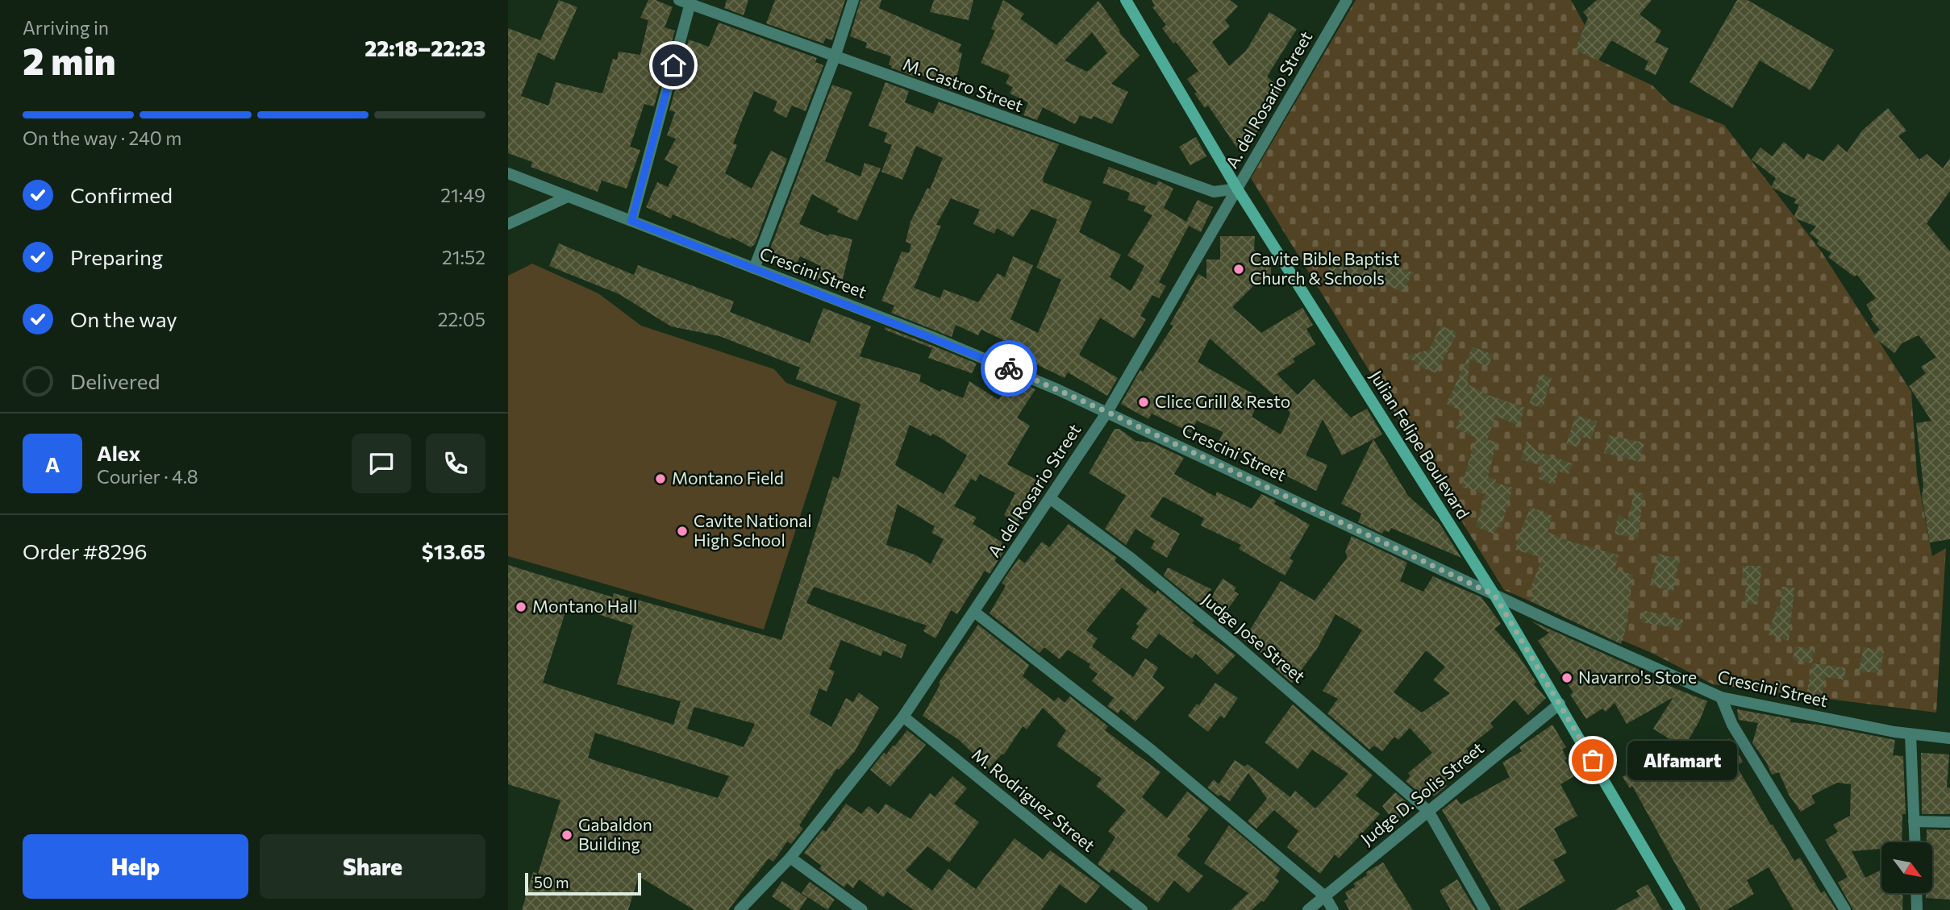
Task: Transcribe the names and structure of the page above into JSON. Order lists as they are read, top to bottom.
{
  "streets": {
    "main road": ["Julian Felipe Boulevard"],
    "street": [
      "M. Castro Street",
      "A. del Rosario Street",
      "Crescini Street",
      "Judge Jose Street",
      "Judge D. Solis Street",
      "M. Rodriguez Street"
    ]
  },
  "crossings": [
    ["M. Castro Street", "A. del Rosario Street"],
    ["M. Castro Street", "Julian Felipe Boulevard"],
    ["A. del Rosario Street", "Crescini Street"],
    ["A. del Rosario Street", "Julian Felipe Boulevard"],
    ["A. del Rosario Street", "Judge Jose Street"],
    ["A. del Rosario Street", "M. Rodriguez Street"],
    ["Crescini Street", "Julian Felipe Boulevard"],
    ["Julian Felipe Boulevard", "Judge D. Solis Street"],
    ["Judge Jose Street", "Judge D. Solis Street"]
  ],
  "places": [
    "Cavite Bible Baptist Church & Schools",
    "Clicc Grill & Resto",
    "Montano Field",
    "Cavite National High School",
    "Montano Hall",
    "Navarro's Store",
    "Alfamart",
    "Gabaldon Building"
  ],
  "scale_bar": "50 m",
  "north": "bottom right",
  "page": {
    "heading": ["2 min", "Arriving in", "22:18–22:23"],
    "panel": [
      "Alex",
      "Courier · 4.8",
      "Order #8296",
      "$13.65"
    ],
    "bar": "On the way · 240 m",
    "list": [
      ["Confirmed", "21:49"],
      ["Preparing", "21:52"],
      ["On the way", "22:05"],
      "Delivered"
    ],
    "round": "A",
    "bubble": "Alfamart",
    "buttons": ["Help", "Share"],
    "scale": "50 m"
  }
}
